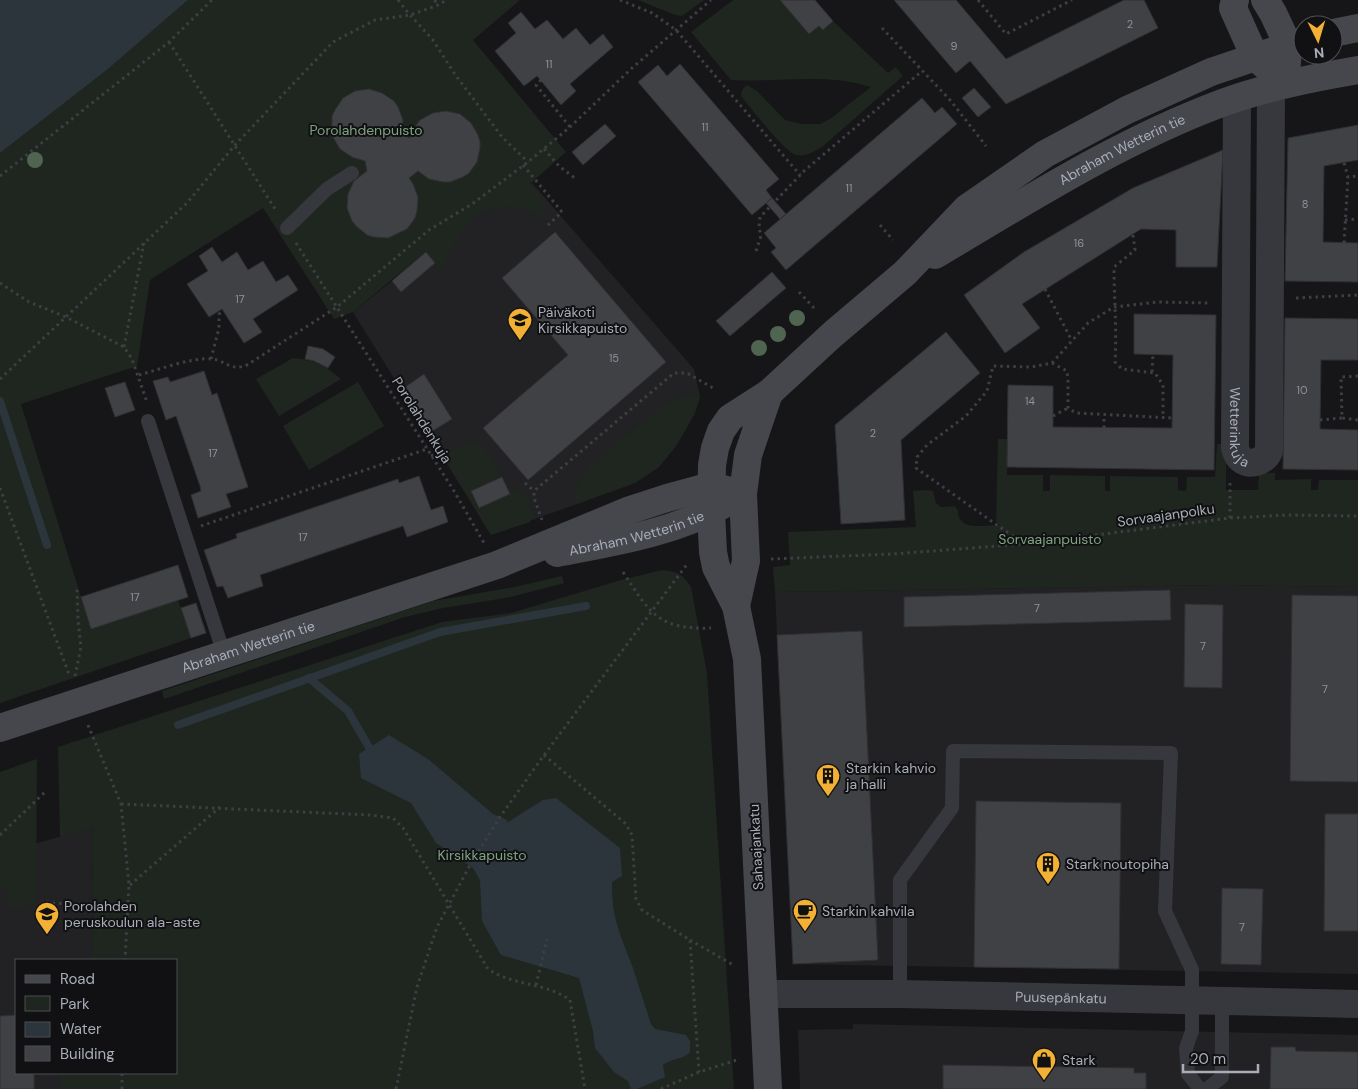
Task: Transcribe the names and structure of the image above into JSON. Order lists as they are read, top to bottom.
{
  "streets": {
    "main road": ["Abraham Wetterin tie", "Sahaajankatu"],
    "street": ["Wetterinkuja", "Puusepänkatu"],
    "path": ["Porolahdenkuja", "Sorvaajanpolku"]
  },
  "crossings": [
    ["Abraham Wetterin tie", "Porolahdenkuja"],
    ["Abraham Wetterin tie", "Wetterinkuja"],
    ["Abraham Wetterin tie", "Sahaajankatu"],
    ["Sahaajankatu", "Puusepänkatu"]
  ],
  "parks": ["Porolahdenpuisto", "Sorvaajanpuisto", "Kirsikkapuisto"],
  "places": {
    "school or university": ["Päiväkoti Kirsikkapuisto", "Porolahden peruskoulun ala-aste"],
    "building": ["Starkin kahvio ja halli", "Stark noutopiha"],
    "cafe": ["Starkin kahvila"],
    "shop": ["Stark"]
  },
  "house_numbers": [
    "2",
    "9",
    "11",
    "11",
    "11",
    "8",
    "16",
    "17",
    "15",
    "10",
    "14",
    "2",
    "17",
    "17",
    "17",
    "7",
    "7",
    "7",
    "7"
  ],
  "legend": [
    "Road",
    "Park",
    "Water",
    "Building"
  ],
  "scale_bar": "20 m",
  "north": "bottom"
}
